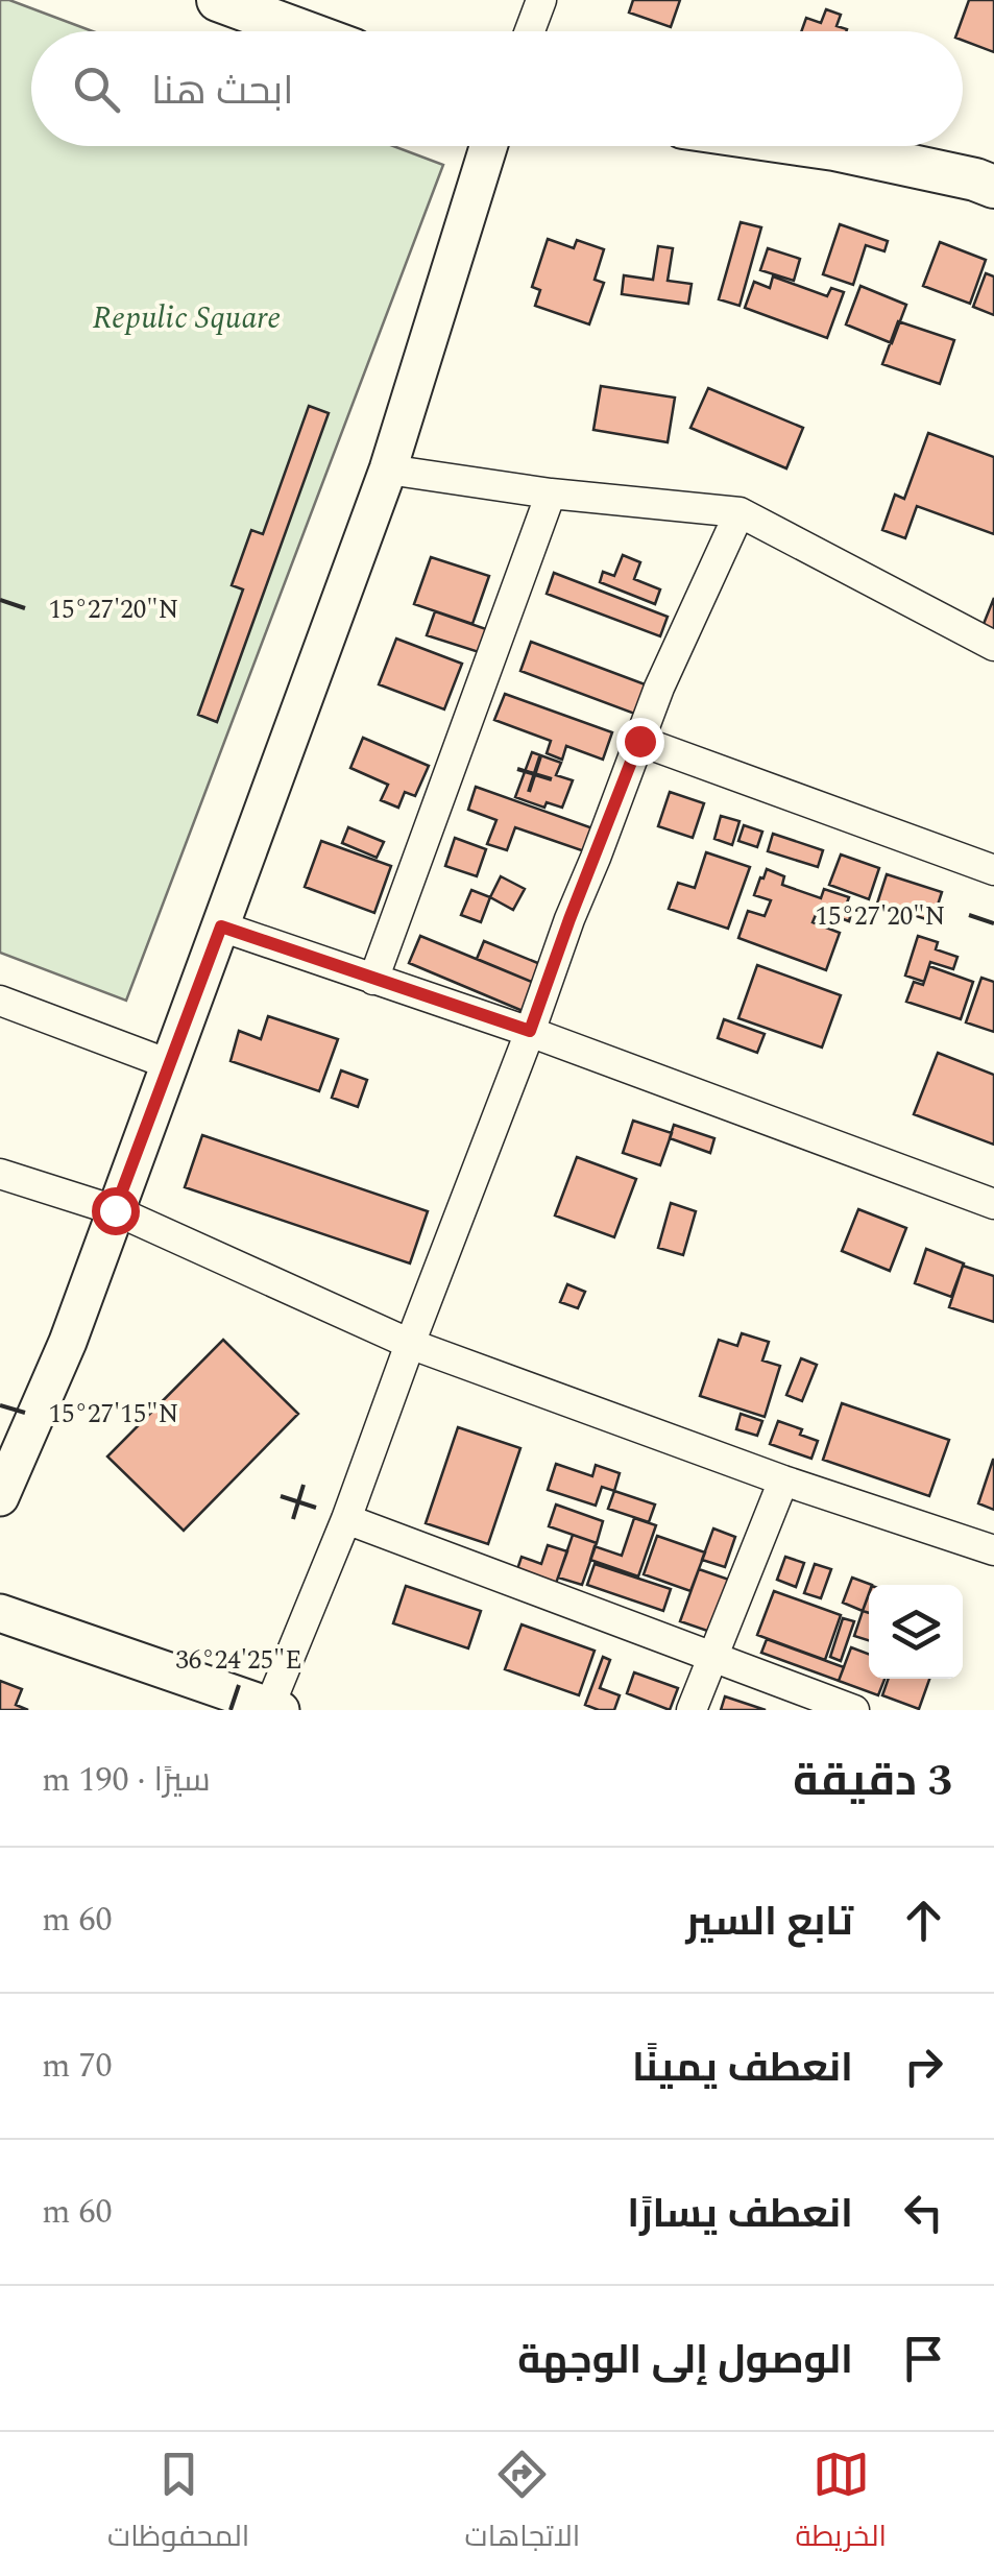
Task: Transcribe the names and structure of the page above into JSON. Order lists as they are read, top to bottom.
{
  "parks": ["Repulic Square"],
  "page": {
    "search": "ابحث هنا",
    "heading": ["3 دقيقة", "سيرًا · 190 m"],
    "list": [
      ["تابع السير", "60 m"],
      ["انعطف يمينًا", "70 m"],
      ["انعطف يسارًا", "60 m"],
      "الوصول إلى الوجهة"
    ],
    "nav": ["الخريطة", "الاتجاهات", "المحفوظات"]
  },
  "coordinates": ["15°27'20\"N", "15°27'15\"N", "36°24'25\"E"]
}
